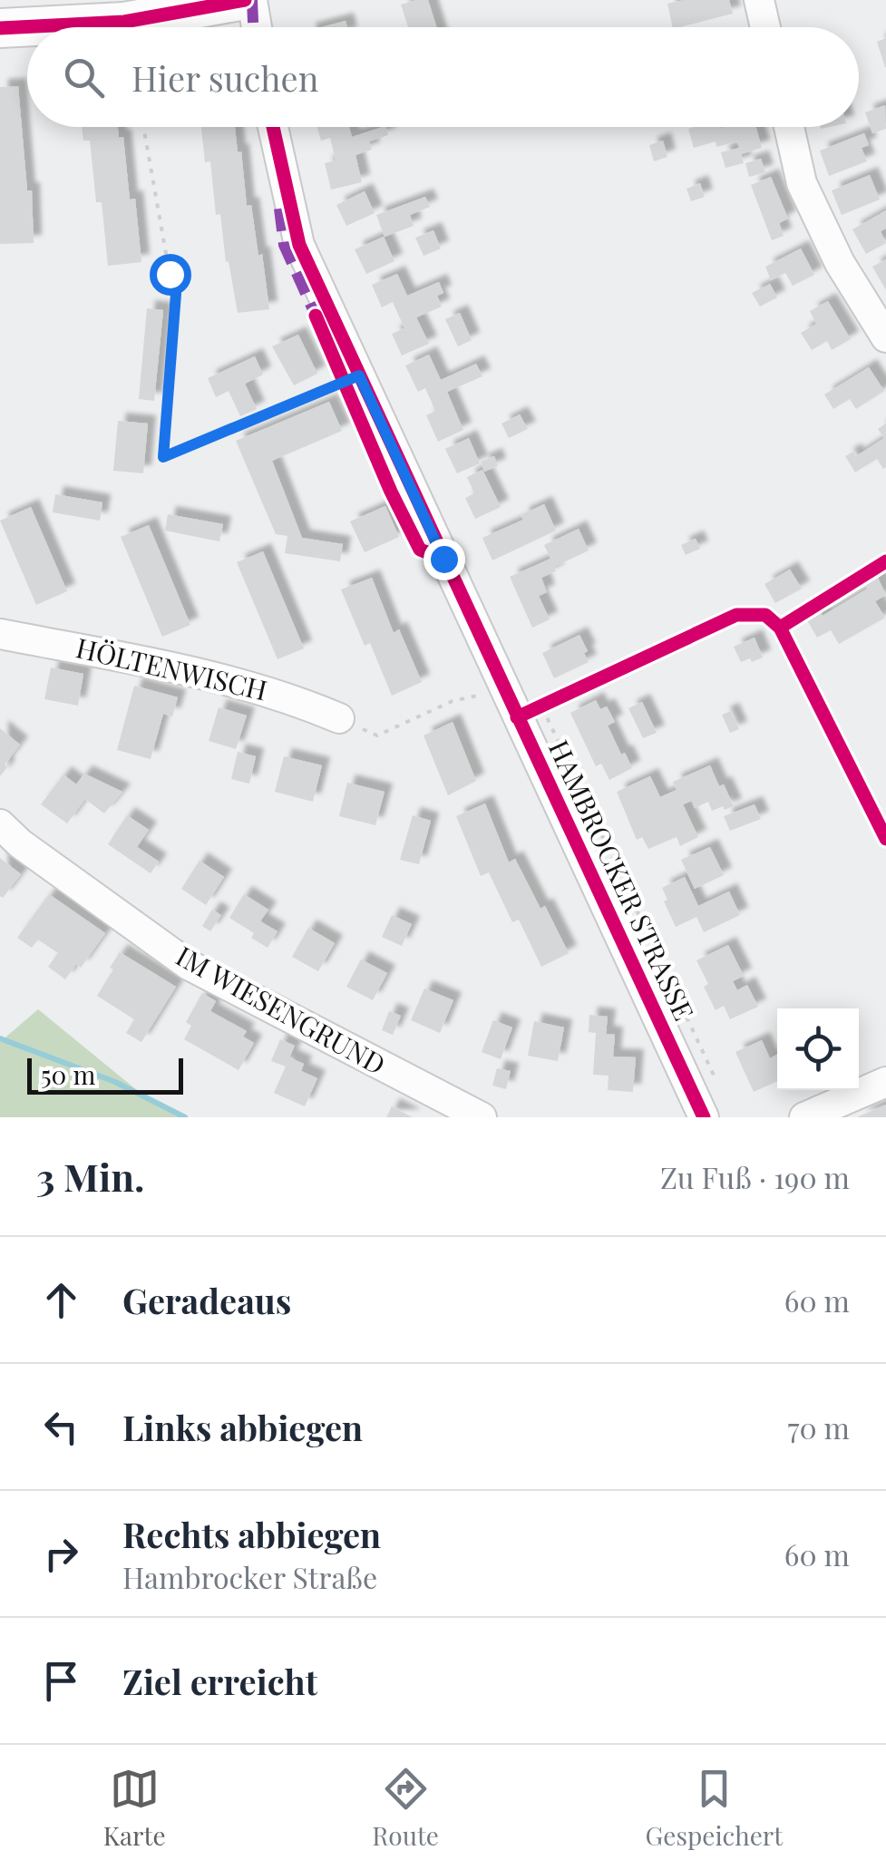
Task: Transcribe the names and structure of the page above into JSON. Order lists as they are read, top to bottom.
{
  "streets": {
    "street": ["HÖLTENWISCH", "HAMBROCKER STRASSE", "IM WIESENGRUND"]
  },
  "scale_bar": "50 m",
  "page": {
    "search": "Hier suchen",
    "scale": "50 m",
    "heading": ["3 Min.", "Zu Fuß · 190 m"],
    "list": [
      ["Geradeaus", "60 m"],
      ["Links abbiegen", "70 m"],
      ["Rechts abbiegen", "Hambrocker Straße", "60 m"],
      "Ziel erreicht"
    ],
    "nav": ["Karte", "Route", "Gespeichert"]
  }
}
